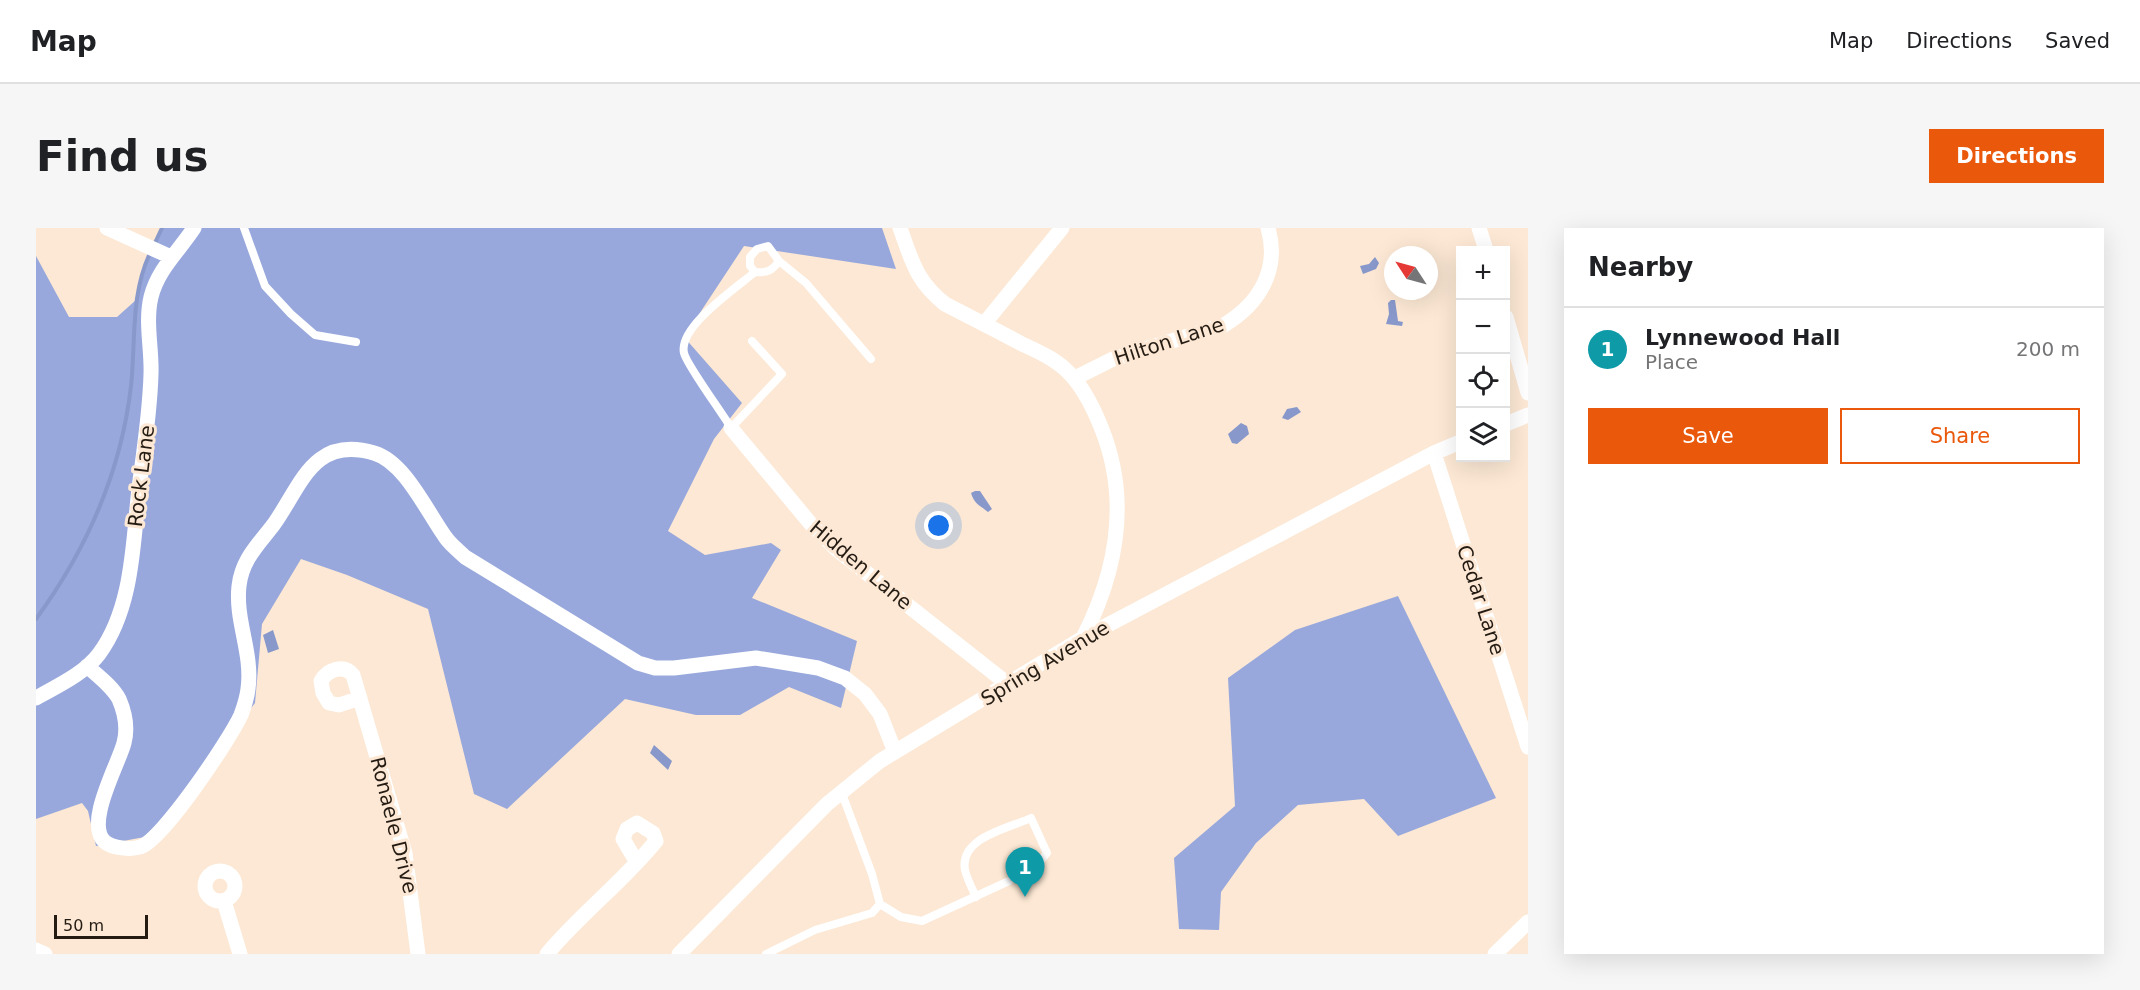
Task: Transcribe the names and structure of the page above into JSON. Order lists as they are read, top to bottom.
{
  "streets": {
    "street": [
      "Hilton Lane",
      "Rock Lane",
      "Hidden Lane",
      "Cedar Lane",
      "Spring Avenue",
      "Ronaele Drive"
    ]
  },
  "crossings": [
    ["Hidden Lane", "Spring Avenue"],
    ["Cedar Lane", "Spring Avenue"]
  ],
  "scale_bar": "50 m",
  "north": "top left",
  "page": {
    "header": "Map",
    "nav": ["Map", "Directions", "Saved"],
    "buttons": [
      "Directions",
      ["Save", "Share"]
    ],
    "title": "Find us",
    "heading": "Nearby",
    "map_buttons": ["+", "−"],
    "list": [
      {
        "mark": "1",
        "name": "Lynnewood Hall",
        "note": "Place",
        "value": "200 m"
      }
    ],
    "pins": "1",
    "scale": "50 m"
  }
}
